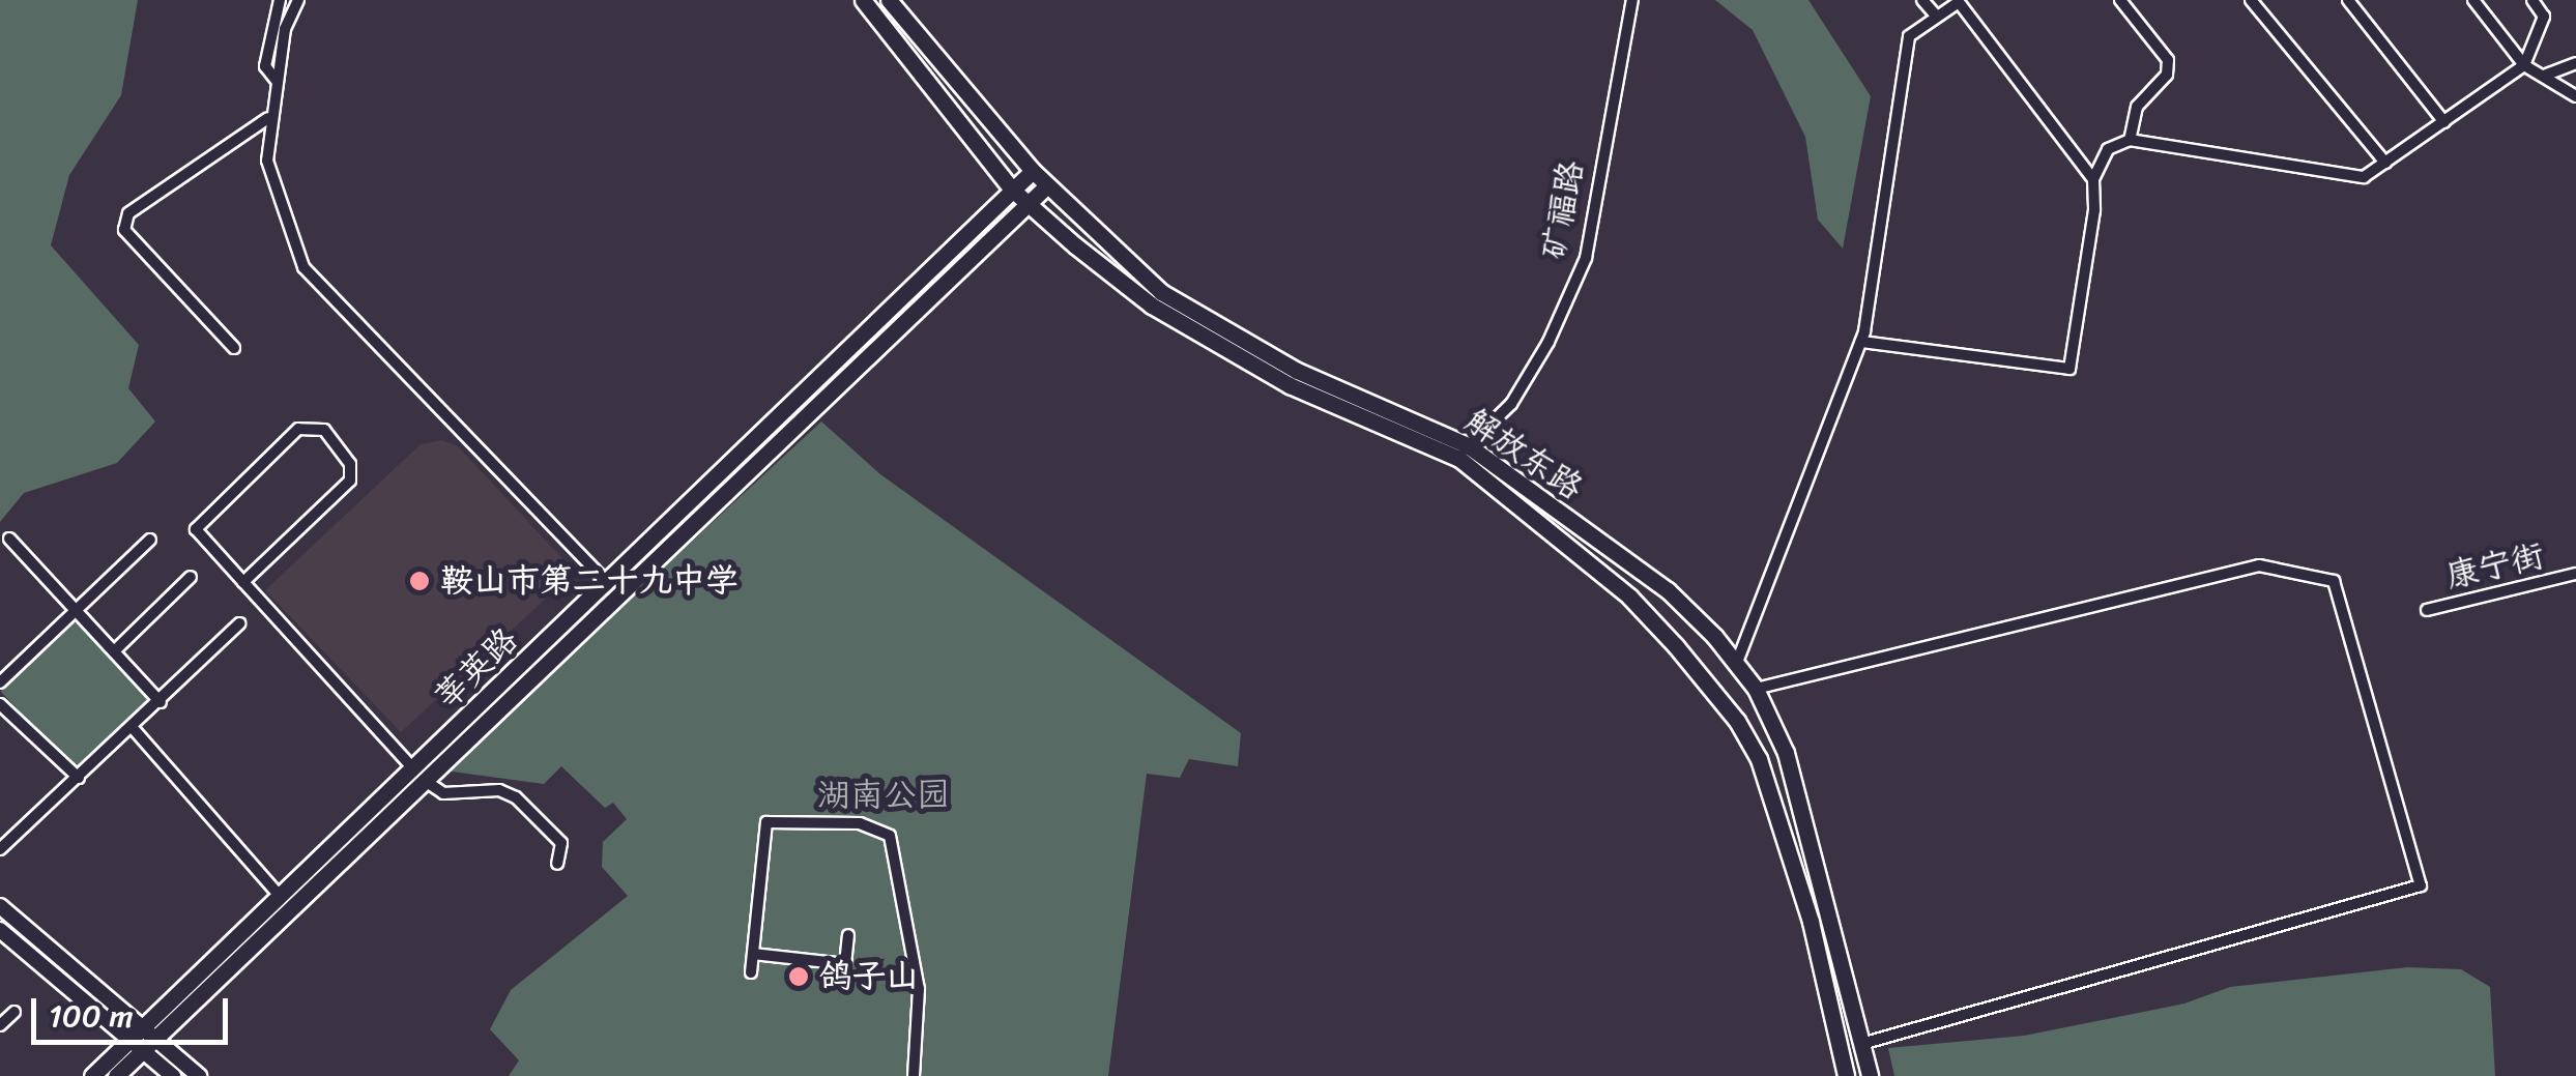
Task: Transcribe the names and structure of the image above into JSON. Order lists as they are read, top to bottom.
{
  "streets": {
    "main road": ["解放东路", "莘英路"],
    "street": ["矿福路", "康宁街"]
  },
  "crossings": [
    ["矿福路", "解放东路"],
    ["解放东路", "莘英路"]
  ],
  "parks": ["湖南公园"],
  "places": ["鞍山市第二十九中学", "鸽子山"],
  "scale_bar": "100 m"
}
